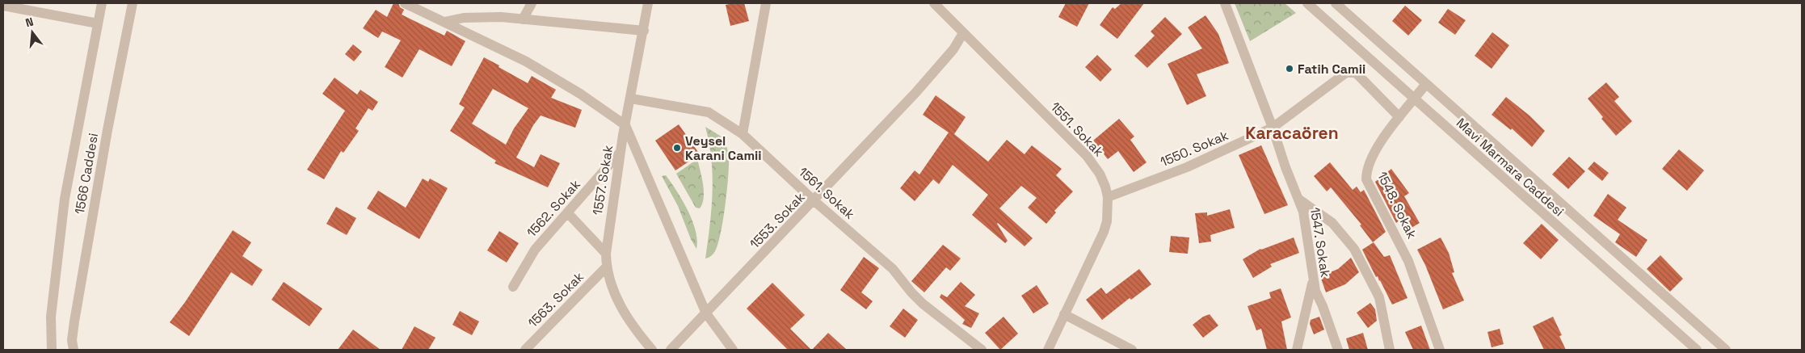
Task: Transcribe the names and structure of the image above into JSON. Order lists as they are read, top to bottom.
{
  "streets": {
    "street": [
      "1551. Sokak",
      "1550. Sokak",
      "Mavi Marmara Caddesi",
      "1566 Caddesi",
      "1557. Sokak",
      "1561. Sokak",
      "1548. Sokak",
      "1562. Sokak",
      "1553. Sokak",
      "1547. Sokak",
      "1563. Sokak"
    ]
  },
  "crossings": [
    ["1551. Sokak", "1550. Sokak"],
    ["1551. Sokak", "1553. Sokak"],
    ["1550. Sokak", "1548. Sokak"],
    ["1550. Sokak", "1547. Sokak"],
    ["Mavi Marmara Caddesi", "1548. Sokak"],
    ["1557. Sokak", "1561. Sokak"],
    ["1557. Sokak", "1562. Sokak"],
    ["1557. Sokak", "1563. Sokak"],
    ["1561. Sokak", "1553. Sokak"]
  ],
  "districts": ["Karacaören"],
  "places": ["Fatih Camii", "Veysel Karani Camii"],
  "north": "top"
}
